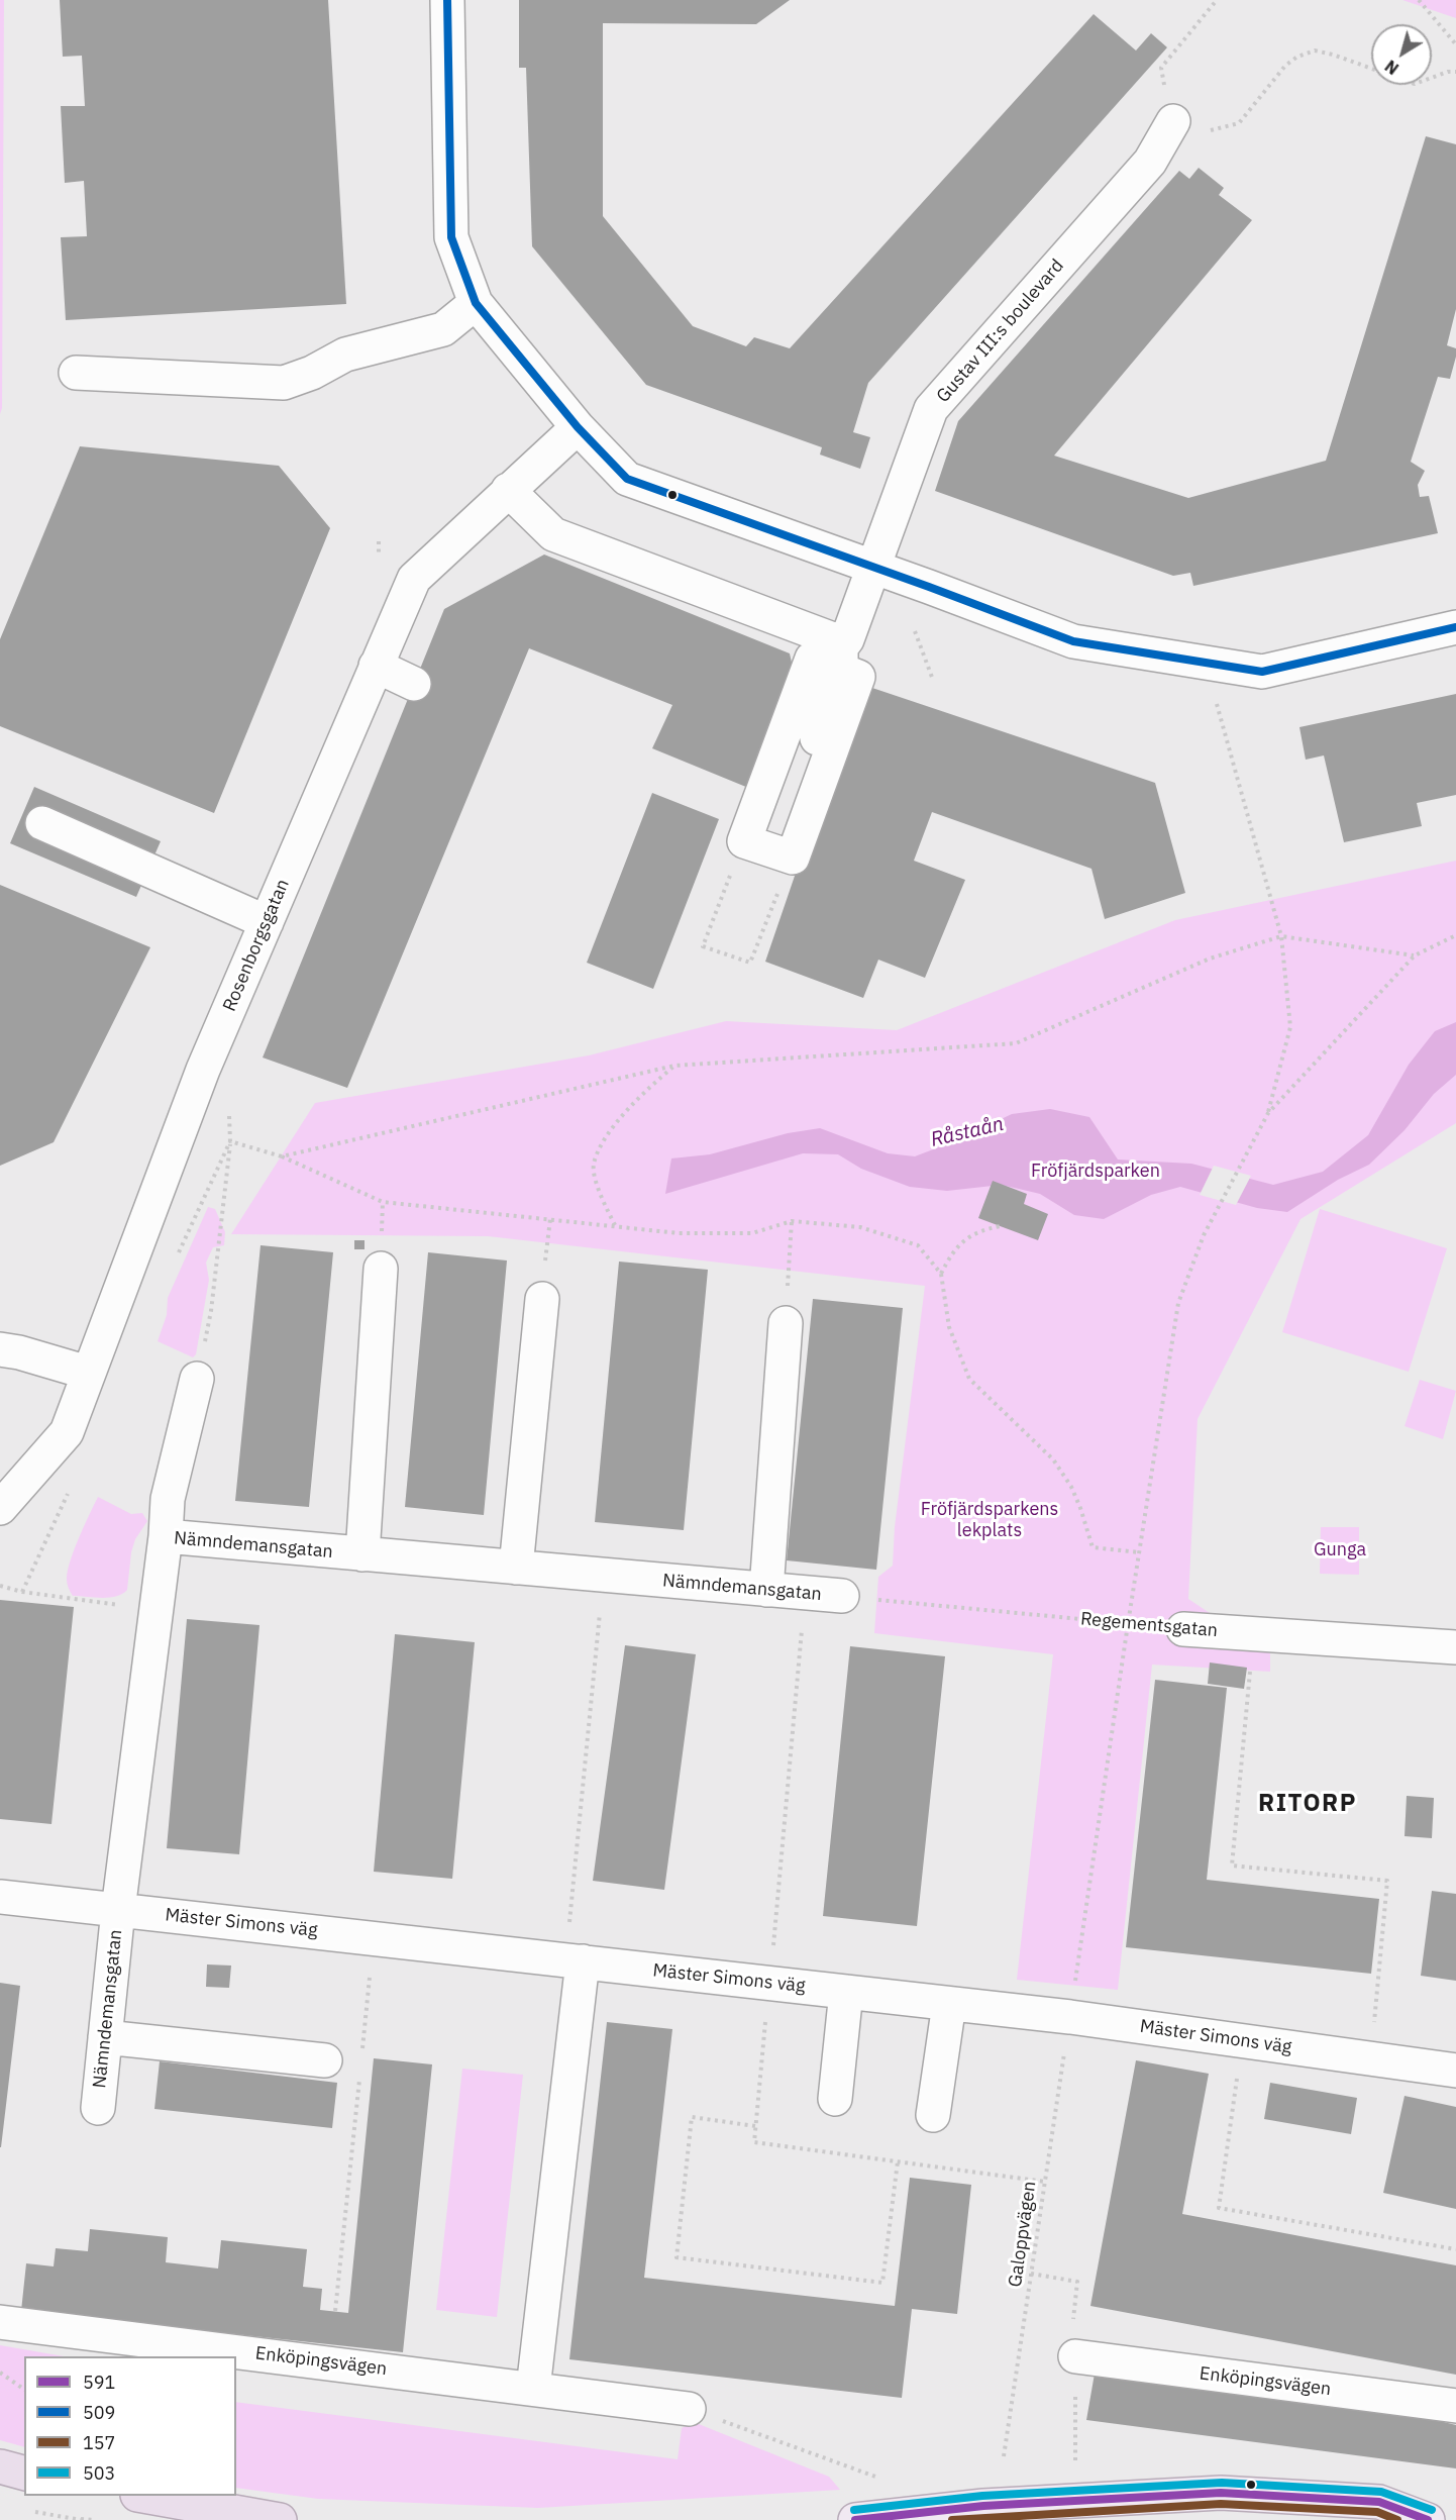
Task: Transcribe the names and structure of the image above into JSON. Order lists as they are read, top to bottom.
{
  "streets": {
    "street": [
      "Gustav III:s boulevard",
      "Rosenborgsgatan",
      "Nämndemansgatan",
      "Regementsgatan",
      "Mäster Simons väg",
      "Enköpingsvägen"
    ],
    "path": ["Galoppvägen"]
  },
  "crossings": [
    ["Nämndemansgatan", "Regementsgatan"],
    ["Nämndemansgatan", "Mäster Simons väg"],
    ["Regementsgatan", "Galoppvägen"],
    ["Mäster Simons väg", "Galoppvägen"]
  ],
  "districts": ["RITORP"],
  "water": ["Råstaån"],
  "parks": ["Fröfjärdsparken", "Fröfjärdsparkens lekplats", "Gunga"],
  "lines": [
    "transit line 509",
    "transit line 503",
    "transit line 591",
    "transit line 157"
  ],
  "legend": [
    "591",
    "509",
    "157",
    "503"
  ],
  "north": "bottom left"
}
